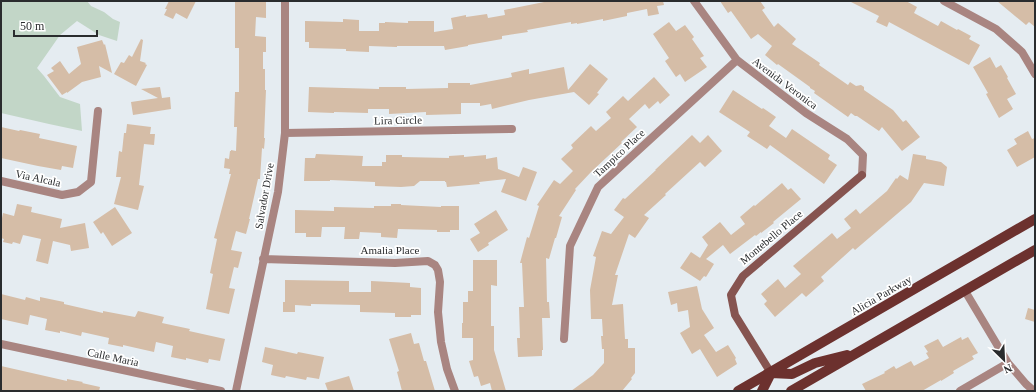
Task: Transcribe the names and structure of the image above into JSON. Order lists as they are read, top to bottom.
{
  "streets": {
    "main road": ["Alicia Parkway"],
    "street": [
      "Avenida Veronica",
      "Lira Circle",
      "Tampico Place",
      "Via Alcala",
      "Salvador Drive",
      "Montebello Place",
      "Amalia Place",
      "Calle Maria"
    ]
  },
  "crossings": [
    ["Avenida Veronica", "Tampico Place"],
    ["Avenida Veronica", "Montebello Place"],
    ["Lira Circle", "Salvador Drive"],
    ["Salvador Drive", "Amalia Place"],
    ["Montebello Place", "Alicia Parkway"]
  ],
  "scale_bar": "50 m",
  "north": "bottom right"
}
